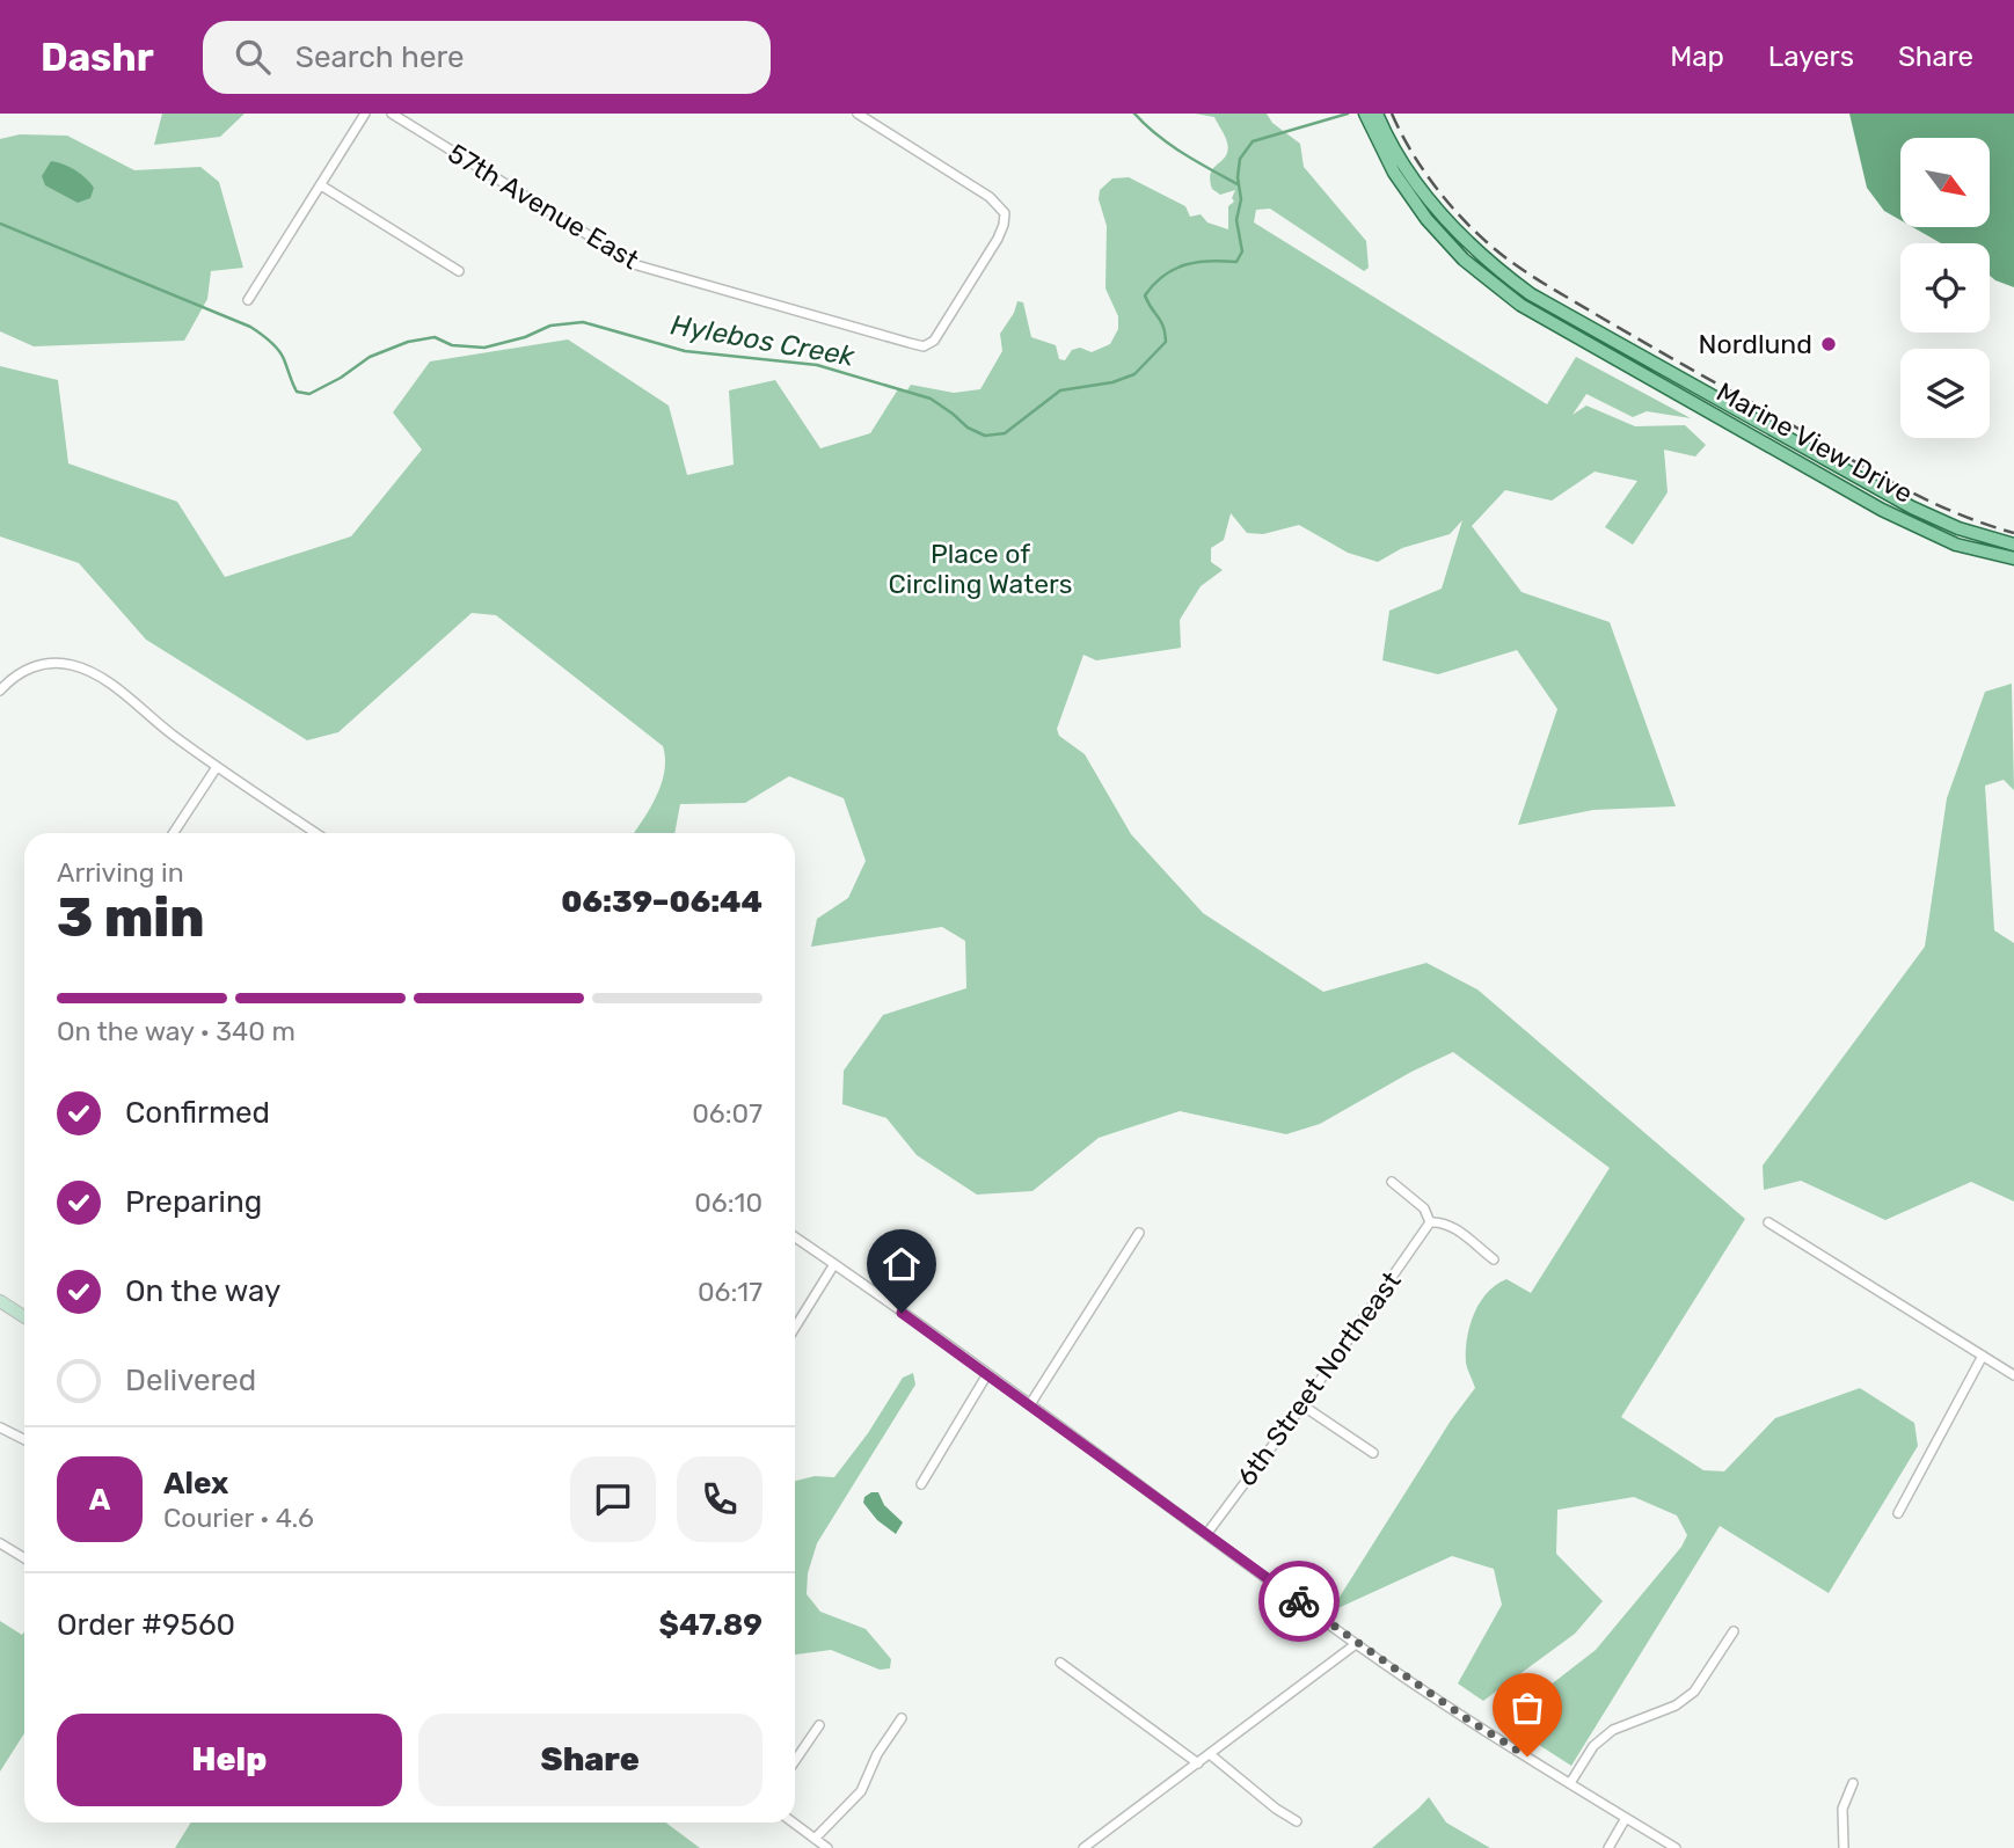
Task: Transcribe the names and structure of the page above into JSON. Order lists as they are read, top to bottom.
{
  "streets": {
    "main road": ["Marine View Drive"],
    "street": ["57th Avenue East", "6th Street Northeast"]
  },
  "water": ["Hylebos Creek"],
  "parks": ["Place of Circling Waters"],
  "places": ["Nordlund"],
  "north": "bottom right",
  "page": {
    "header": "Dashr",
    "search": "Search here",
    "nav": ["Map", "Layers", "Share"],
    "heading": ["3 min", "Arriving in", "06:39–06:44"],
    "panel": [
      "Alex",
      "Courier · 4.6",
      "Order #9560",
      "$47.89"
    ],
    "bar": "On the way · 340 m",
    "list": [
      ["Confirmed", "06:07"],
      ["Preparing", "06:10"],
      ["On the way", "06:17"],
      "Delivered"
    ],
    "round": "A",
    "buttons": ["Help", "Share"]
  }
}
